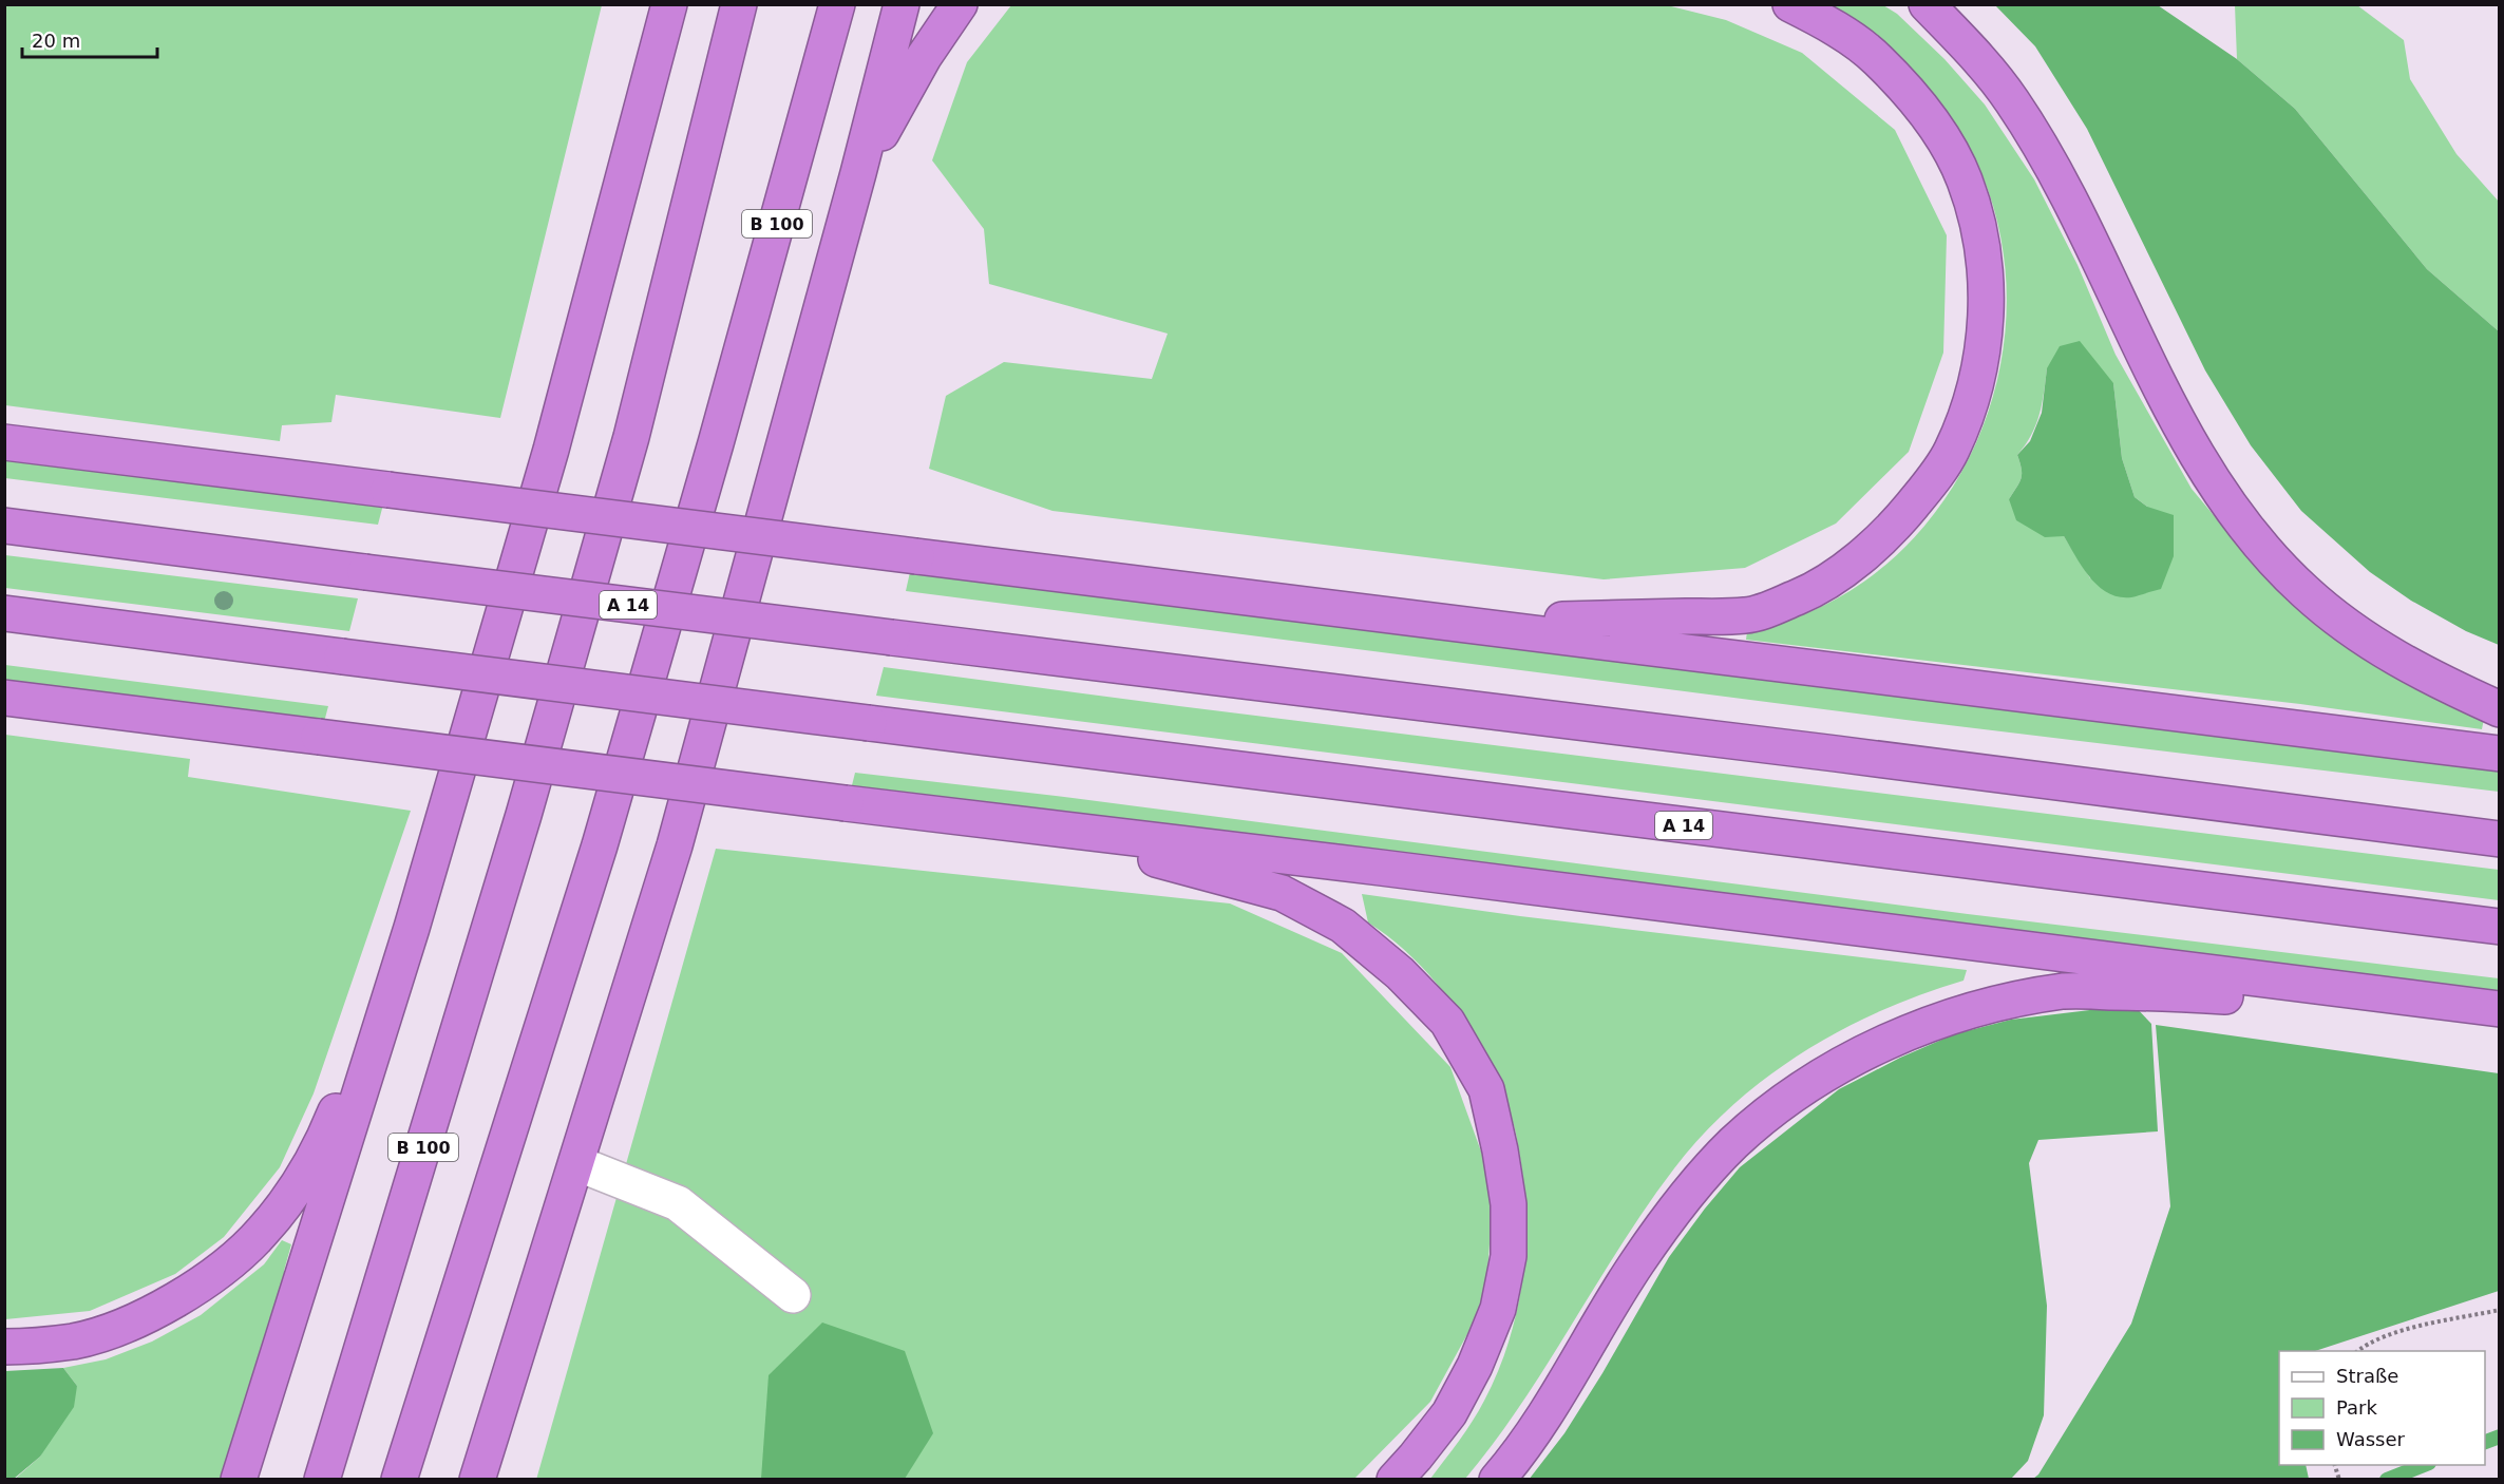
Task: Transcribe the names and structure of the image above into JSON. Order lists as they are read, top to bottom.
{
  "streets": {
    "highway": ["B 100", "A 14"]
  },
  "legend": ["Straße", "Park", "Wasser"],
  "scale_bar": "20 m"
}
